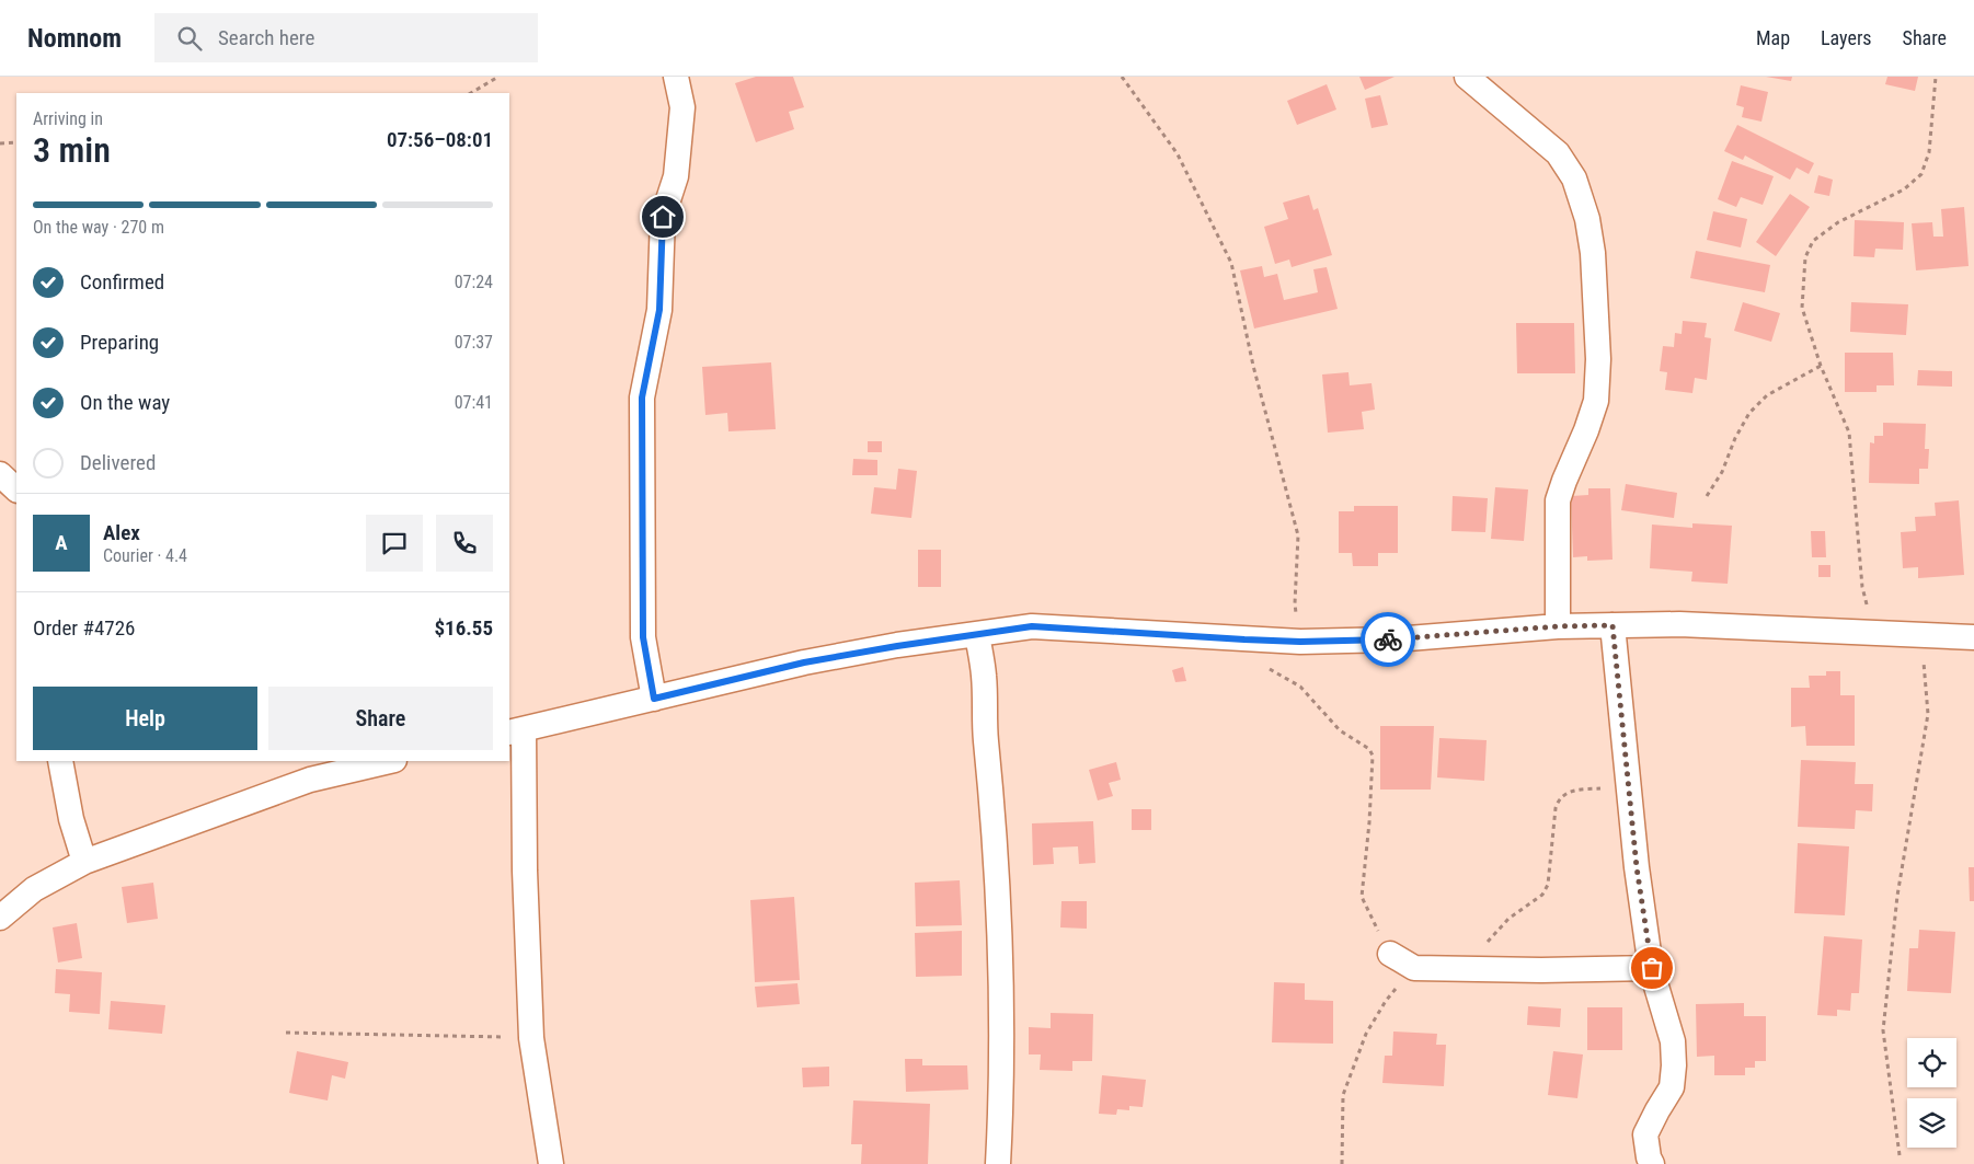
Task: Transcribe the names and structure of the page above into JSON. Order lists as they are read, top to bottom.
{
  "page": {
    "header": "Nomnom",
    "search": "Search here",
    "nav": ["Map", "Layers", "Share"],
    "heading": ["3 min", "Arriving in", "07:56–08:01"],
    "panel": [
      "Alex",
      "Courier · 4.4",
      "Order #4726",
      "$16.55"
    ],
    "bar": "On the way · 270 m",
    "list": [
      ["Confirmed", "07:24"],
      ["Preparing", "07:37"],
      ["On the way", "07:41"],
      "Delivered"
    ],
    "round": "A",
    "buttons": ["Help", "Share"]
  }
}
